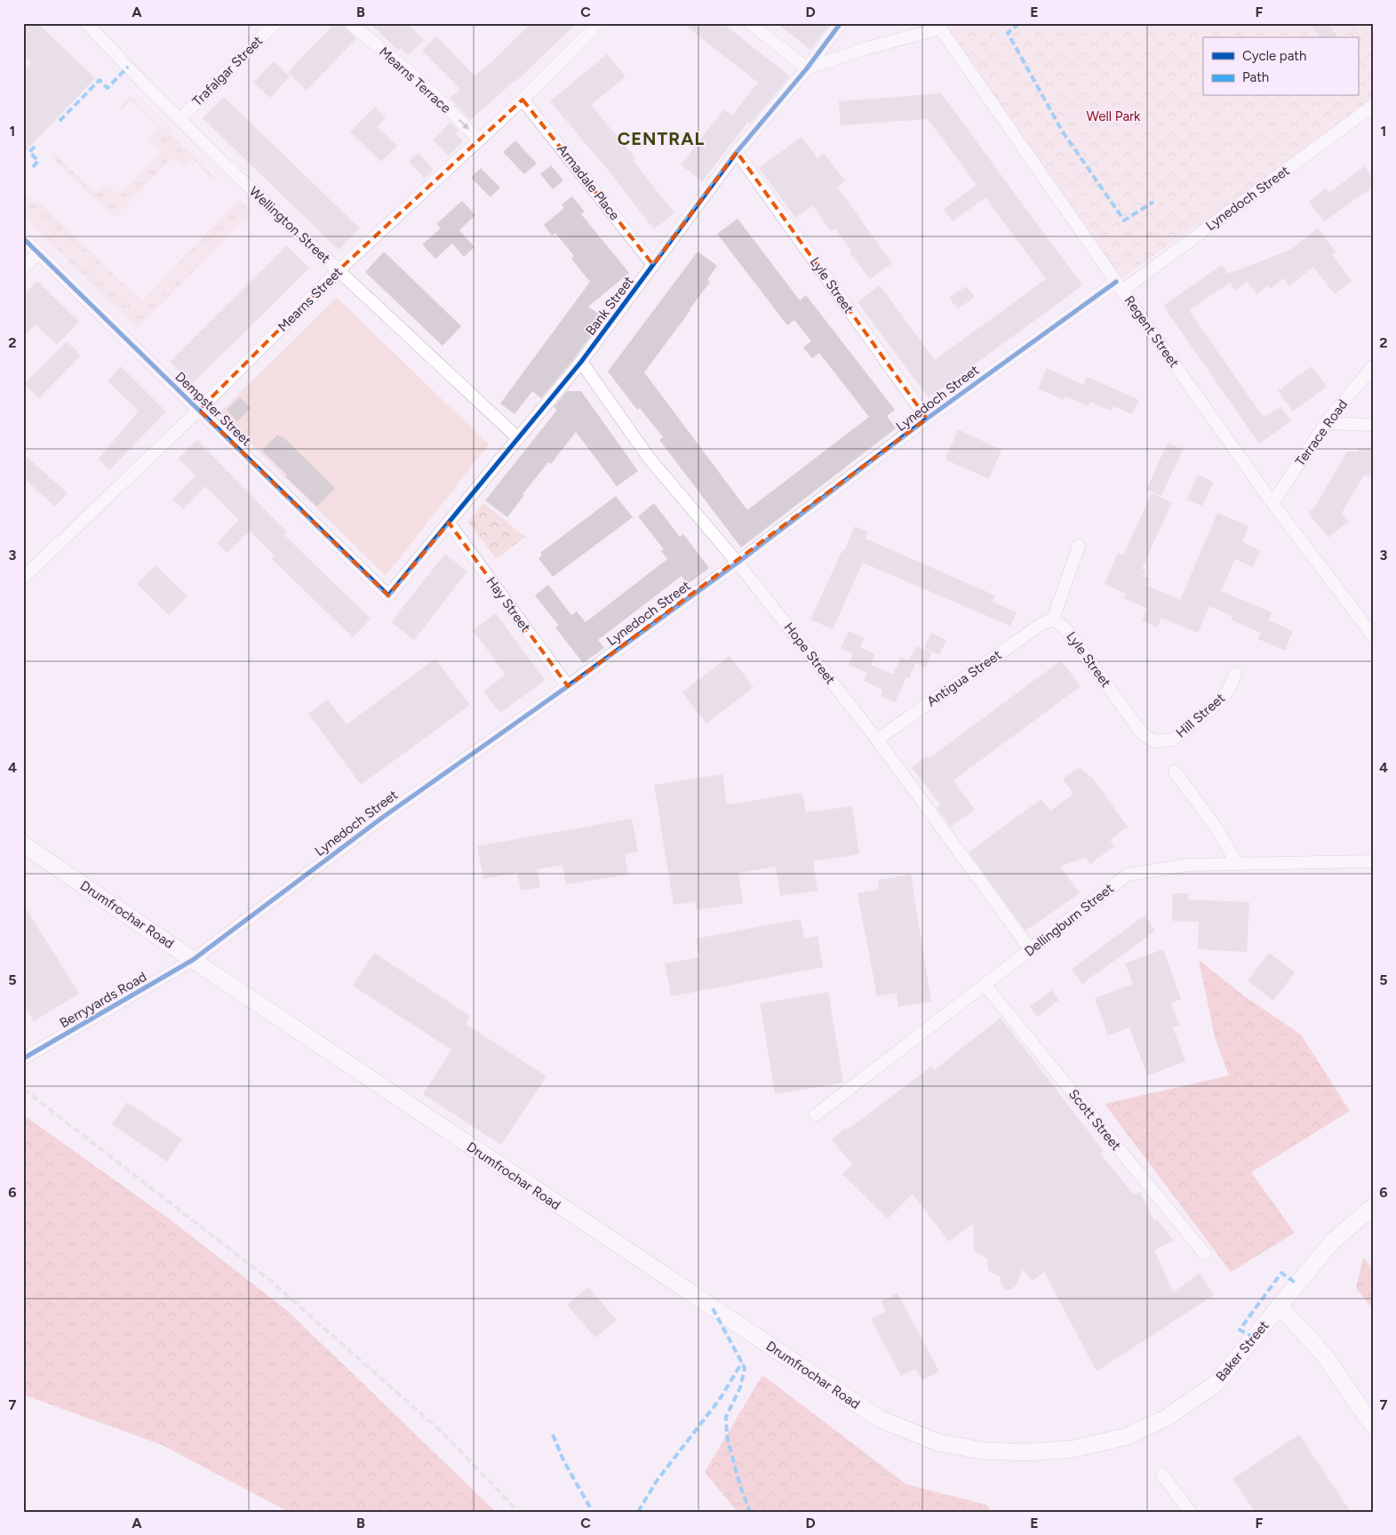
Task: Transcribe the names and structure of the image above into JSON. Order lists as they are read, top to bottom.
{
  "streets": {
    "main road": ["Drumfrochar Road", "Baker Street"],
    "street": [
      "Trafalgar Street",
      "Mearns Terrace",
      "Armadale Place",
      "Lynedoch Street",
      "Wellington Street",
      "Lyle Street",
      "Mearns Street",
      "Bank Street",
      "Regent Street",
      "Dempster Street",
      "Terrace Road",
      "Hay Street",
      "Hope Street",
      "Antigua Street",
      "Hill Street",
      "Dellingburn Street",
      "Berryyards Road",
      "Scott Street"
    ]
  },
  "crossings": [
    ["Trafalgar Street", "Wellington Street"],
    ["Mearns Terrace", "Mearns Street"],
    ["Armadale Place", "Mearns Street"],
    ["Armadale Place", "Bank Street"],
    ["Lynedoch Street", "Lyle Street"],
    ["Lynedoch Street", "Regent Street"],
    ["Lynedoch Street", "Hay Street"],
    ["Lynedoch Street", "Hope Street"],
    ["Lynedoch Street", "Drumfrochar Road"],
    ["Lynedoch Street", "Berryyards Road"],
    ["Wellington Street", "Mearns Street"],
    ["Wellington Street", "Bank Street"],
    ["Lyle Street", "Bank Street"],
    ["Lyle Street", "Antigua Street"],
    ["Lyle Street", "Hill Street"],
    ["Mearns Street", "Dempster Street"],
    ["Bank Street", "Dempster Street"],
    ["Bank Street", "Hay Street"],
    ["Bank Street", "Hope Street"],
    ["Regent Street", "Terrace Road"],
    ["Hope Street", "Antigua Street"],
    ["Hope Street", "Dellingburn Street"],
    ["Drumfrochar Road", "Berryyards Road"],
    ["Drumfrochar Road", "Baker Street"],
    ["Dellingburn Street", "Scott Street"]
  ],
  "one_way": ["Mearns Terrace"],
  "districts": ["CENTRAL"],
  "parks": ["Well Park"],
  "legend": ["Cycle path", "Path"],
  "grid": {
    "columns": [
      "A",
      "B",
      "C",
      "D",
      "E",
      "F"
    ],
    "rows": [
      "1",
      "2",
      "3",
      "4",
      "5",
      "6",
      "7"
    ]
  }
}
